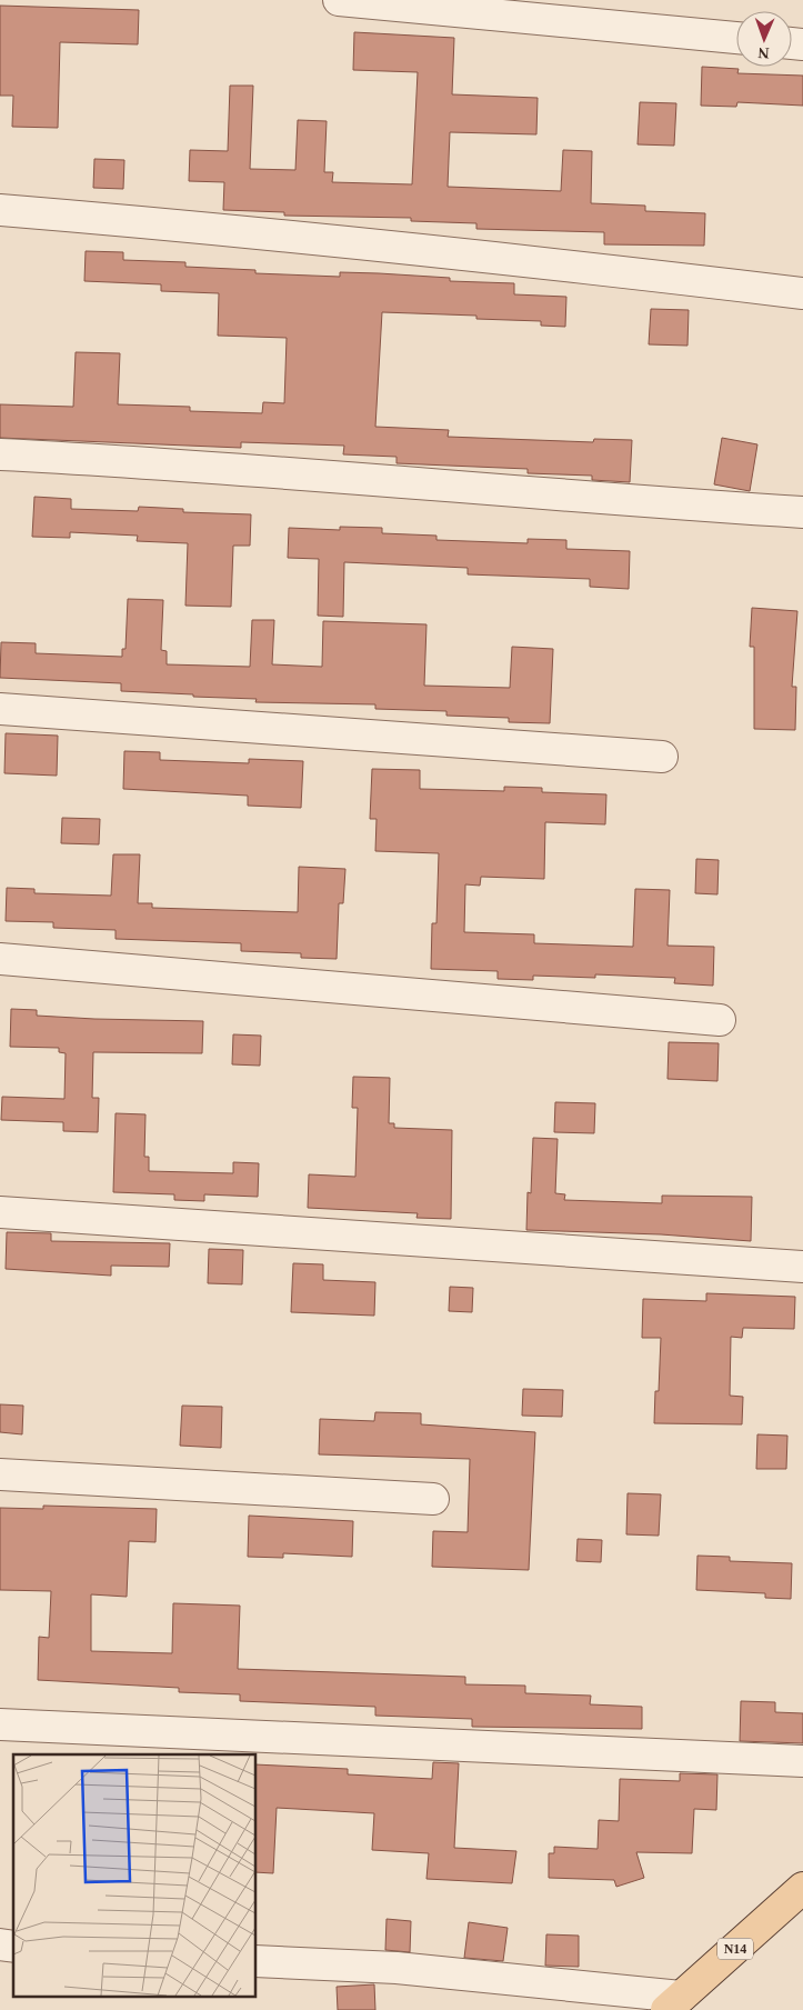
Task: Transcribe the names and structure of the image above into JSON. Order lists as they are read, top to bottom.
{
  "streets": {
    "main road": ["N14"]
  },
  "north": "bottom"
}
